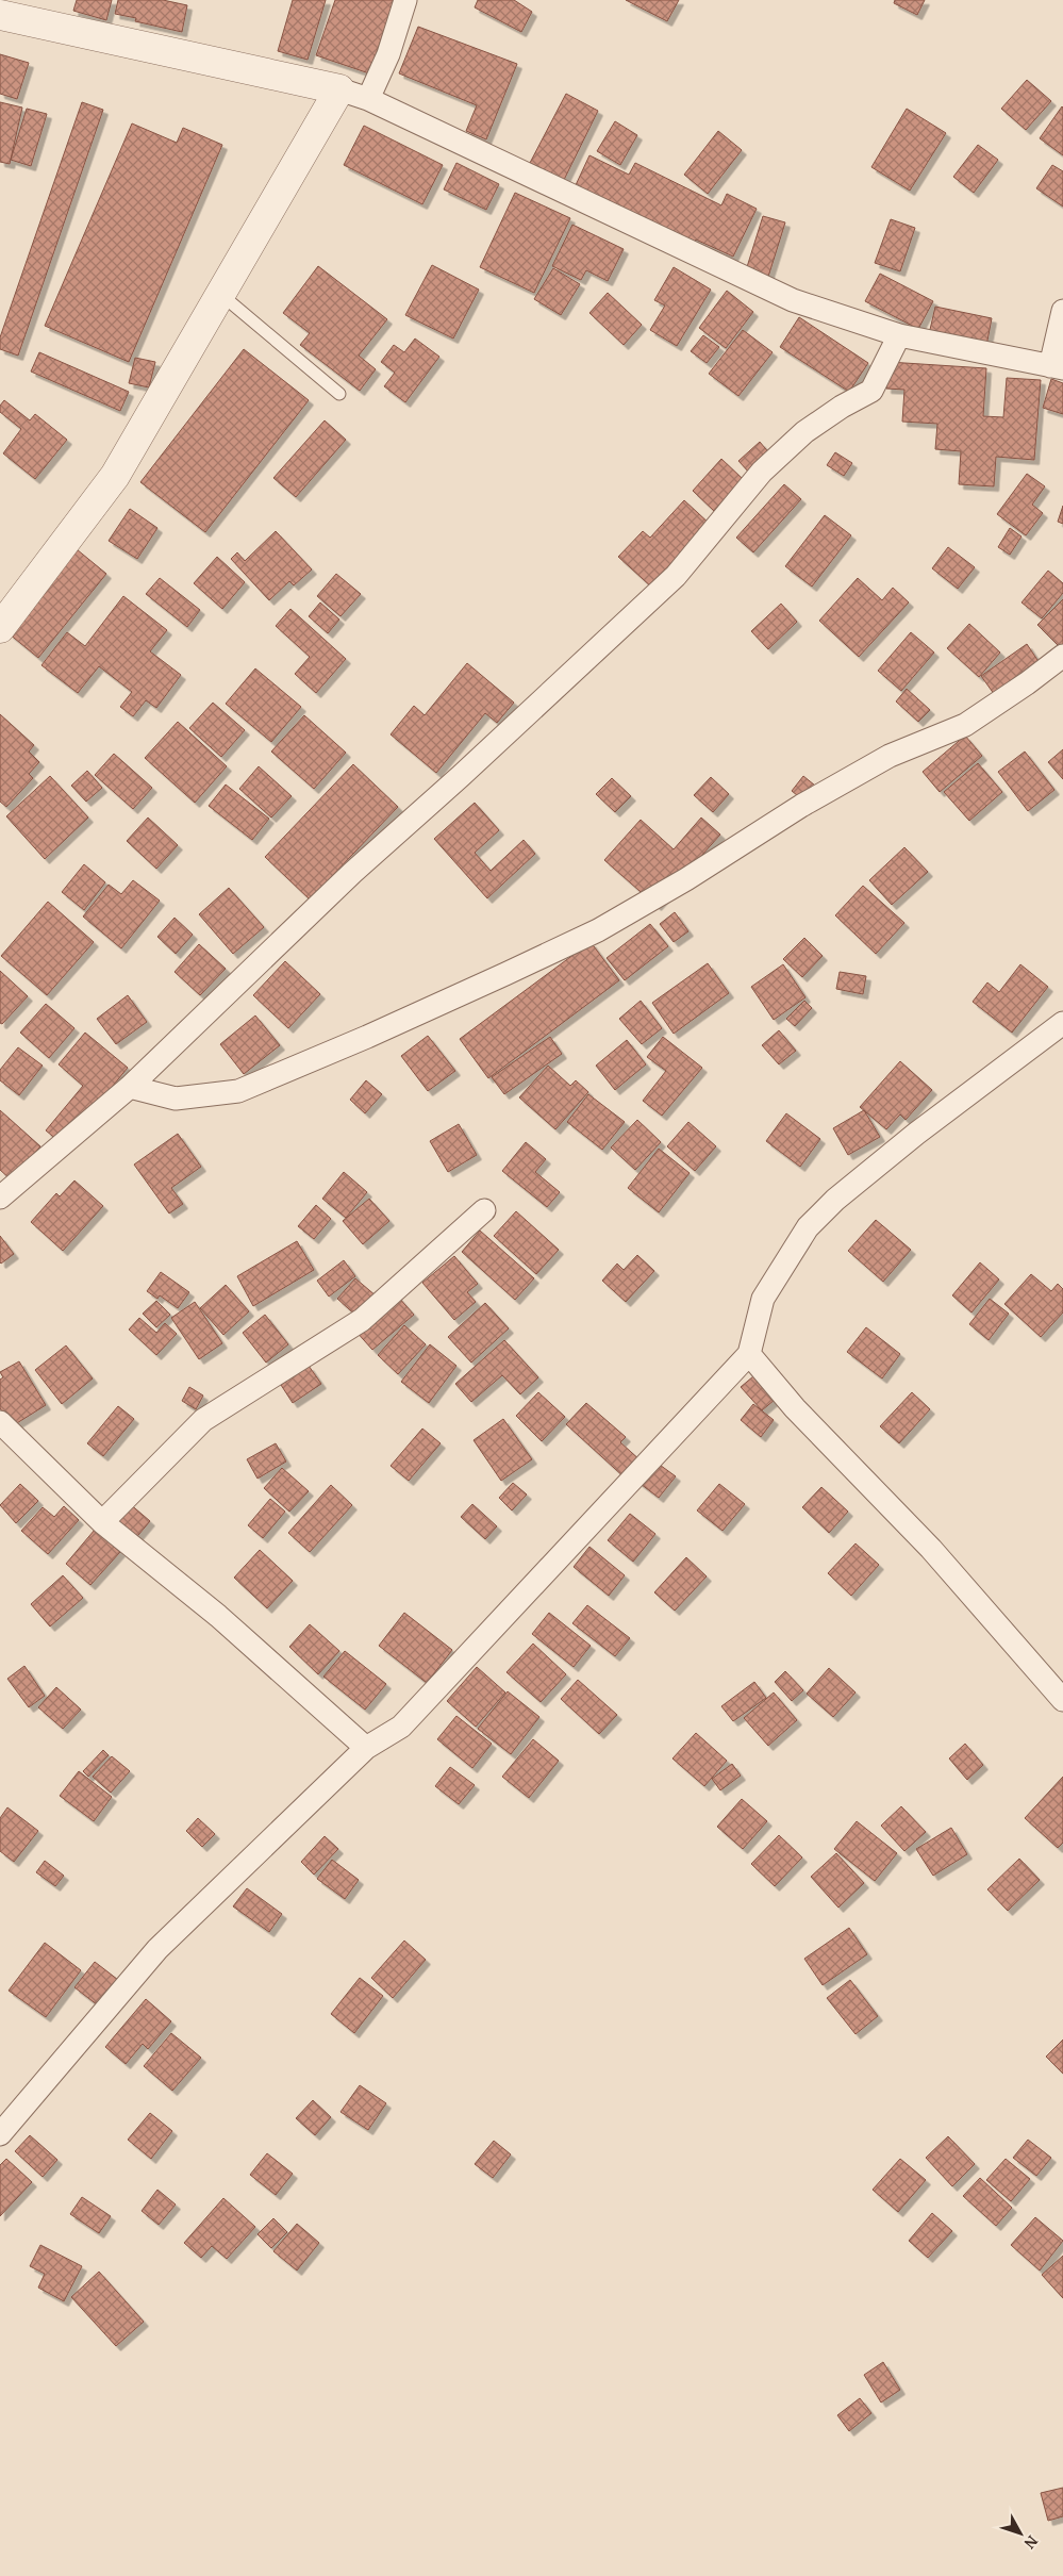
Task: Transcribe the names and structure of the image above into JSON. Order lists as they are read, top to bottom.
{
  "north": "bottom right"
}
